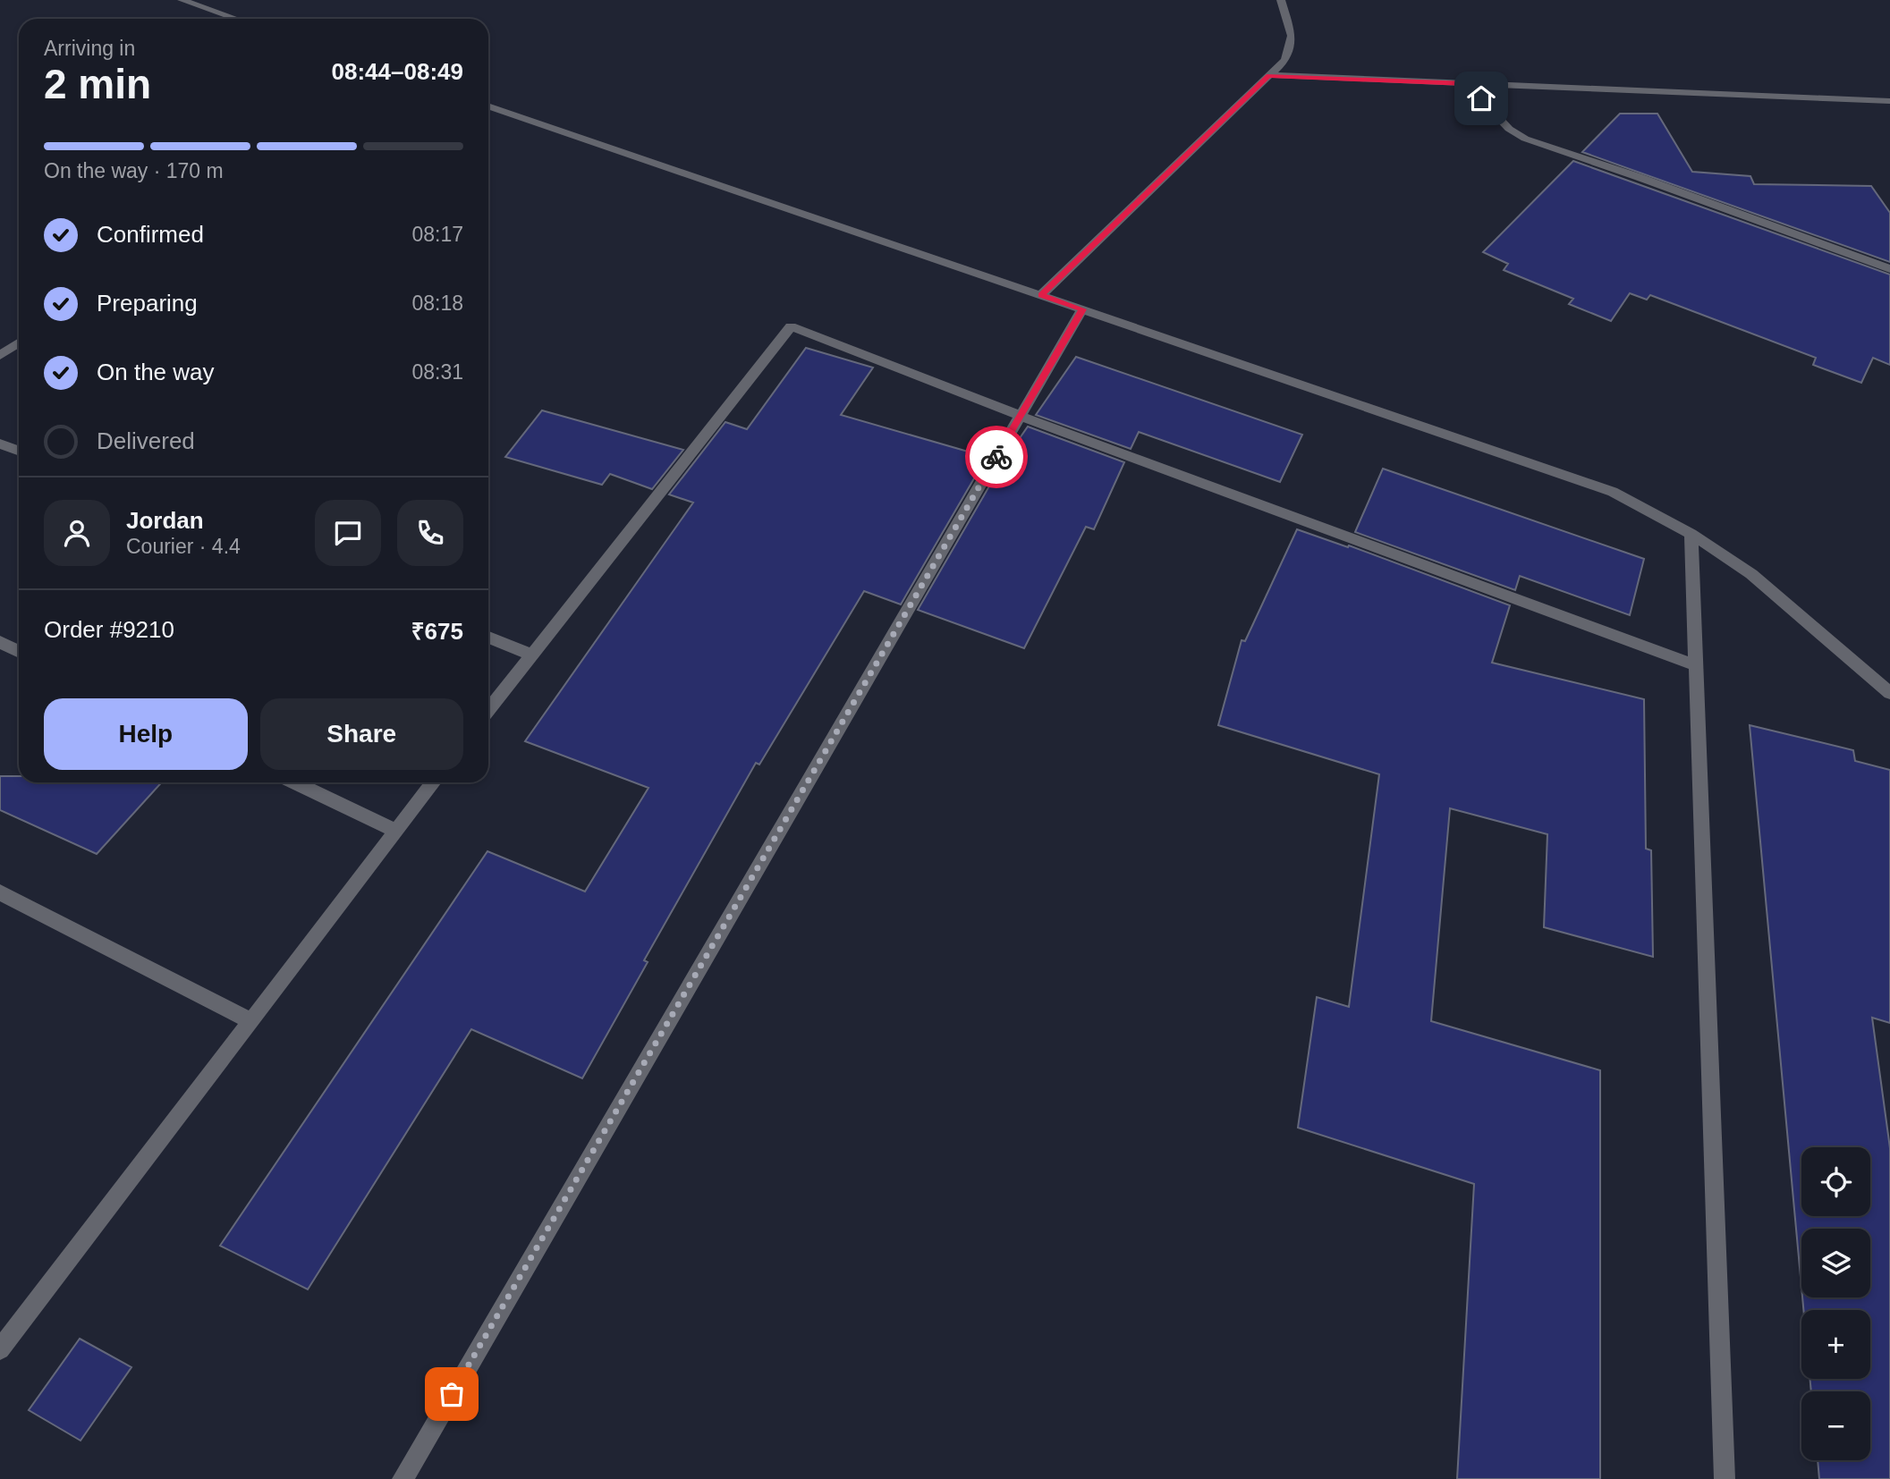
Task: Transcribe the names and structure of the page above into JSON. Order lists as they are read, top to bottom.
{
  "page": {
    "heading": ["2 min", "Arriving in", "08:44–08:49"],
    "panel": [
      "Jordan",
      "Courier · 4.4",
      "Order #9210",
      "₹675"
    ],
    "bar": "On the way · 170 m",
    "list": [
      ["Confirmed", "08:17"],
      ["Preparing", "08:18"],
      ["On the way", "08:31"],
      "Delivered"
    ],
    "buttons": ["Help", "Share"],
    "map_buttons": ["+", "−"]
  }
}
